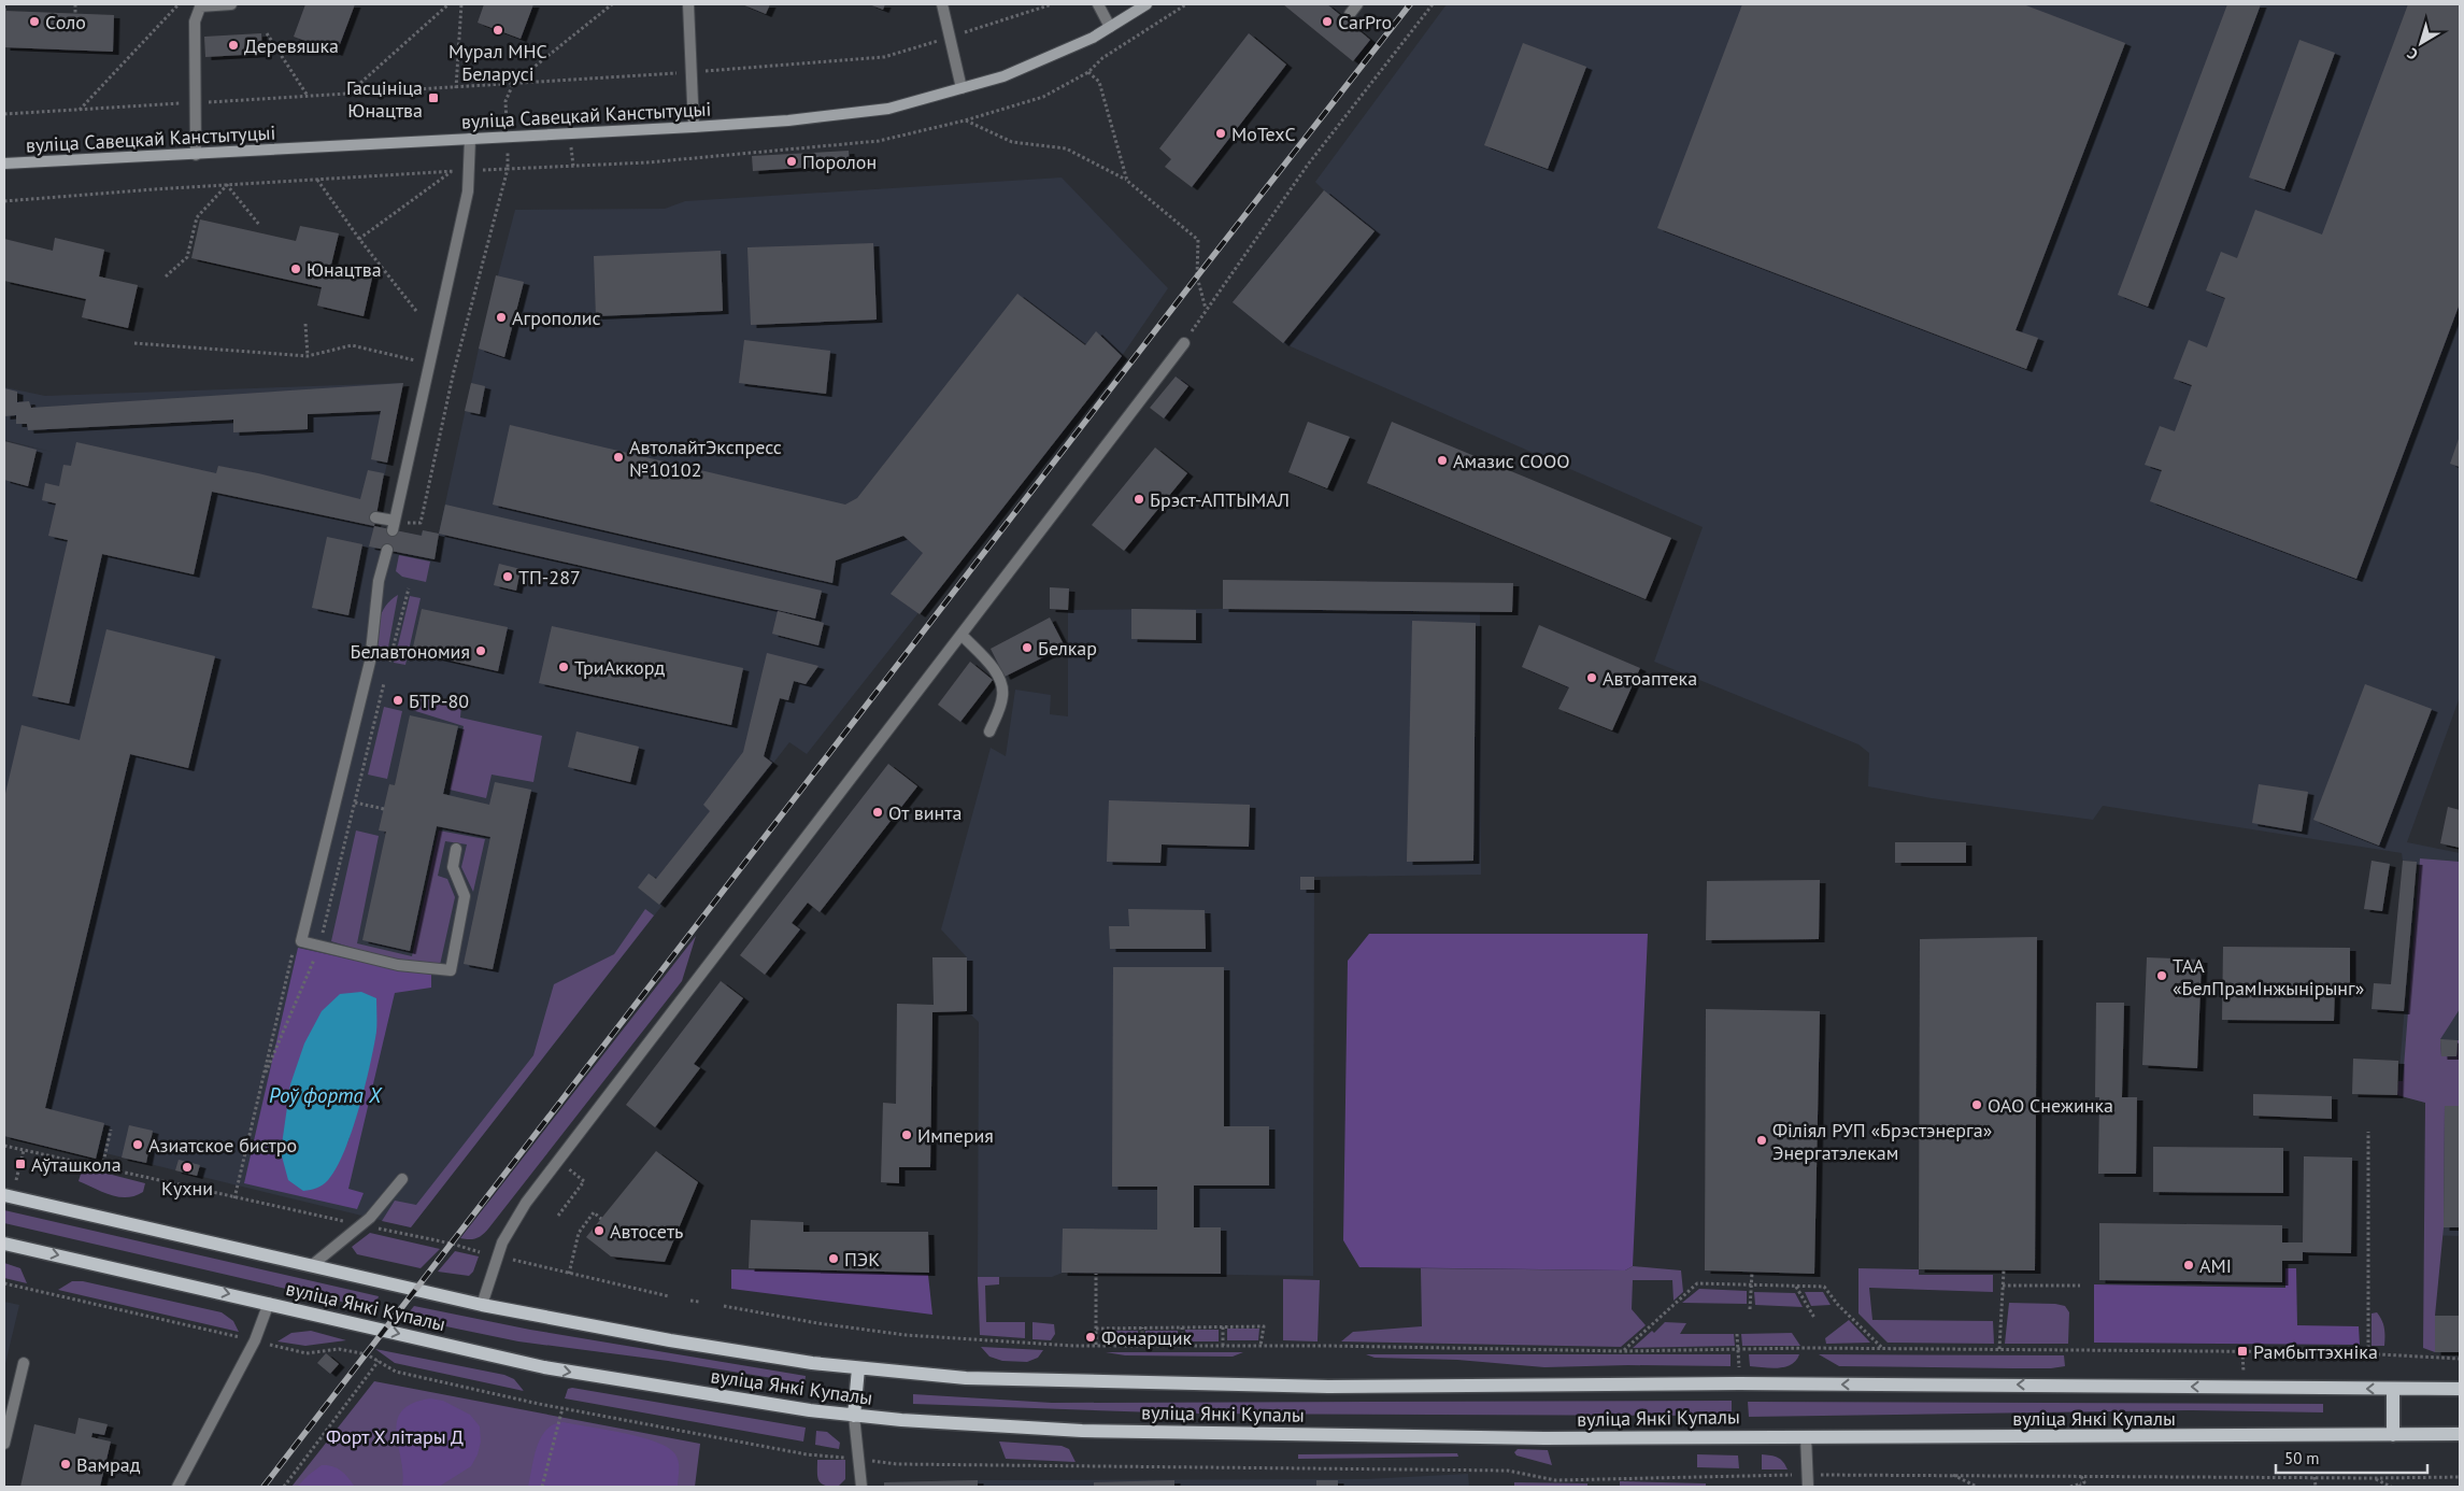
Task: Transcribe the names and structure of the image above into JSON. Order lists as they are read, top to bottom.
{
  "streets": {
    "main road": ["вуліца Савецкай Канстытуцыі", "вуліца Янкі Купалы"]
  },
  "water": ["Роў форта X"],
  "parks": ["Форт X літары Д"],
  "places": {
    "other": [
      "Соло",
      "CarPro",
      "Мурал МНС Беларусі",
      "Деревяшка",
      "MoTexC",
      "Поролон",
      "Юнацтва",
      "Агрополис",
      "АвтолайтЭкспресс №10102",
      "Амазис СООО",
      "Брэст-АПТЫМАЛ",
      "ТП-287",
      "Белкар",
      "Белавтономия",
      "ТриАккорд",
      "Автоаптека",
      "БТР-80",
      "От винта",
      "ТАА «БелПрамІнжынірынг»",
      "ОАО Снежинка",
      "Империя",
      "Філіял РУП «Брэстэнерга» Энергатэлекам",
      "Азиатское бистро",
      "Кухни",
      "Автосеть",
      "ПЭК",
      "AMI",
      "Фонарщик",
      "Вамрад"
    ],
    "transit": ["Гасцініца Юнацтва", "Аўташкола", "Рамбыттэхніка"]
  },
  "scale_bar": "50 m",
  "north": "bottom left"
}
